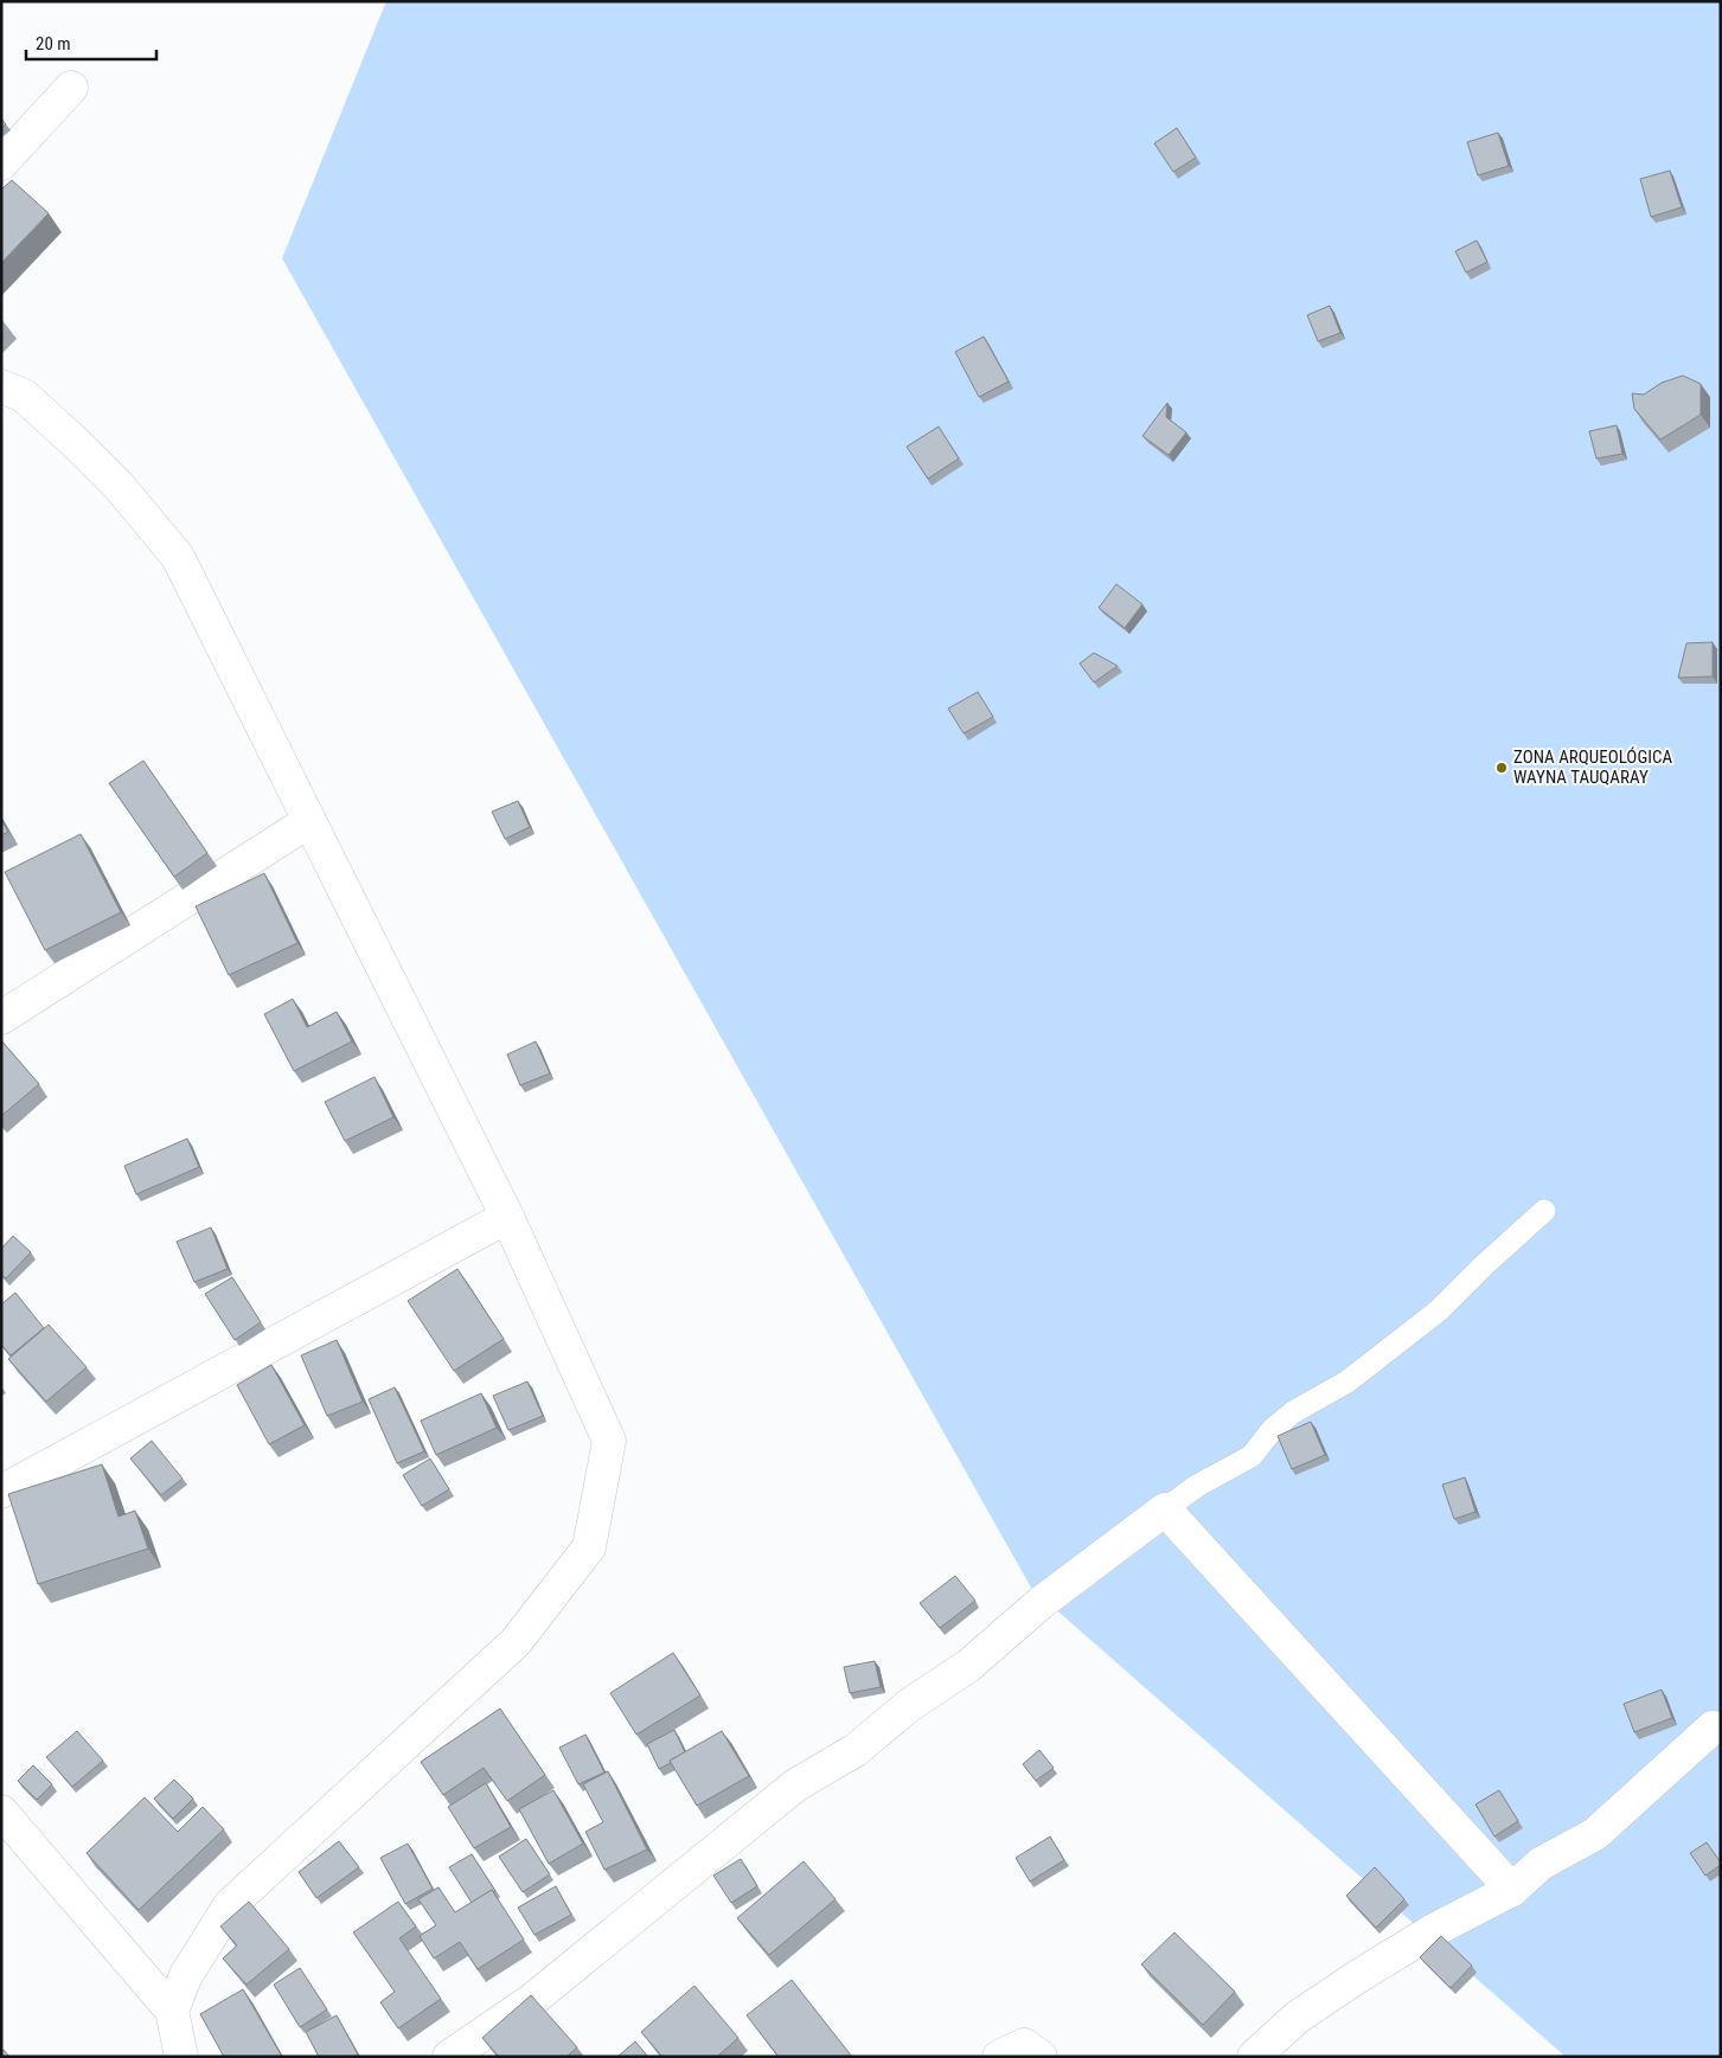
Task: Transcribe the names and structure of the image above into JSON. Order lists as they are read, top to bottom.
{
  "places": ["ZONA ARQUEOLÓGICA WAYNA TAUQARAY"],
  "scale_bar": "20 m"
}
